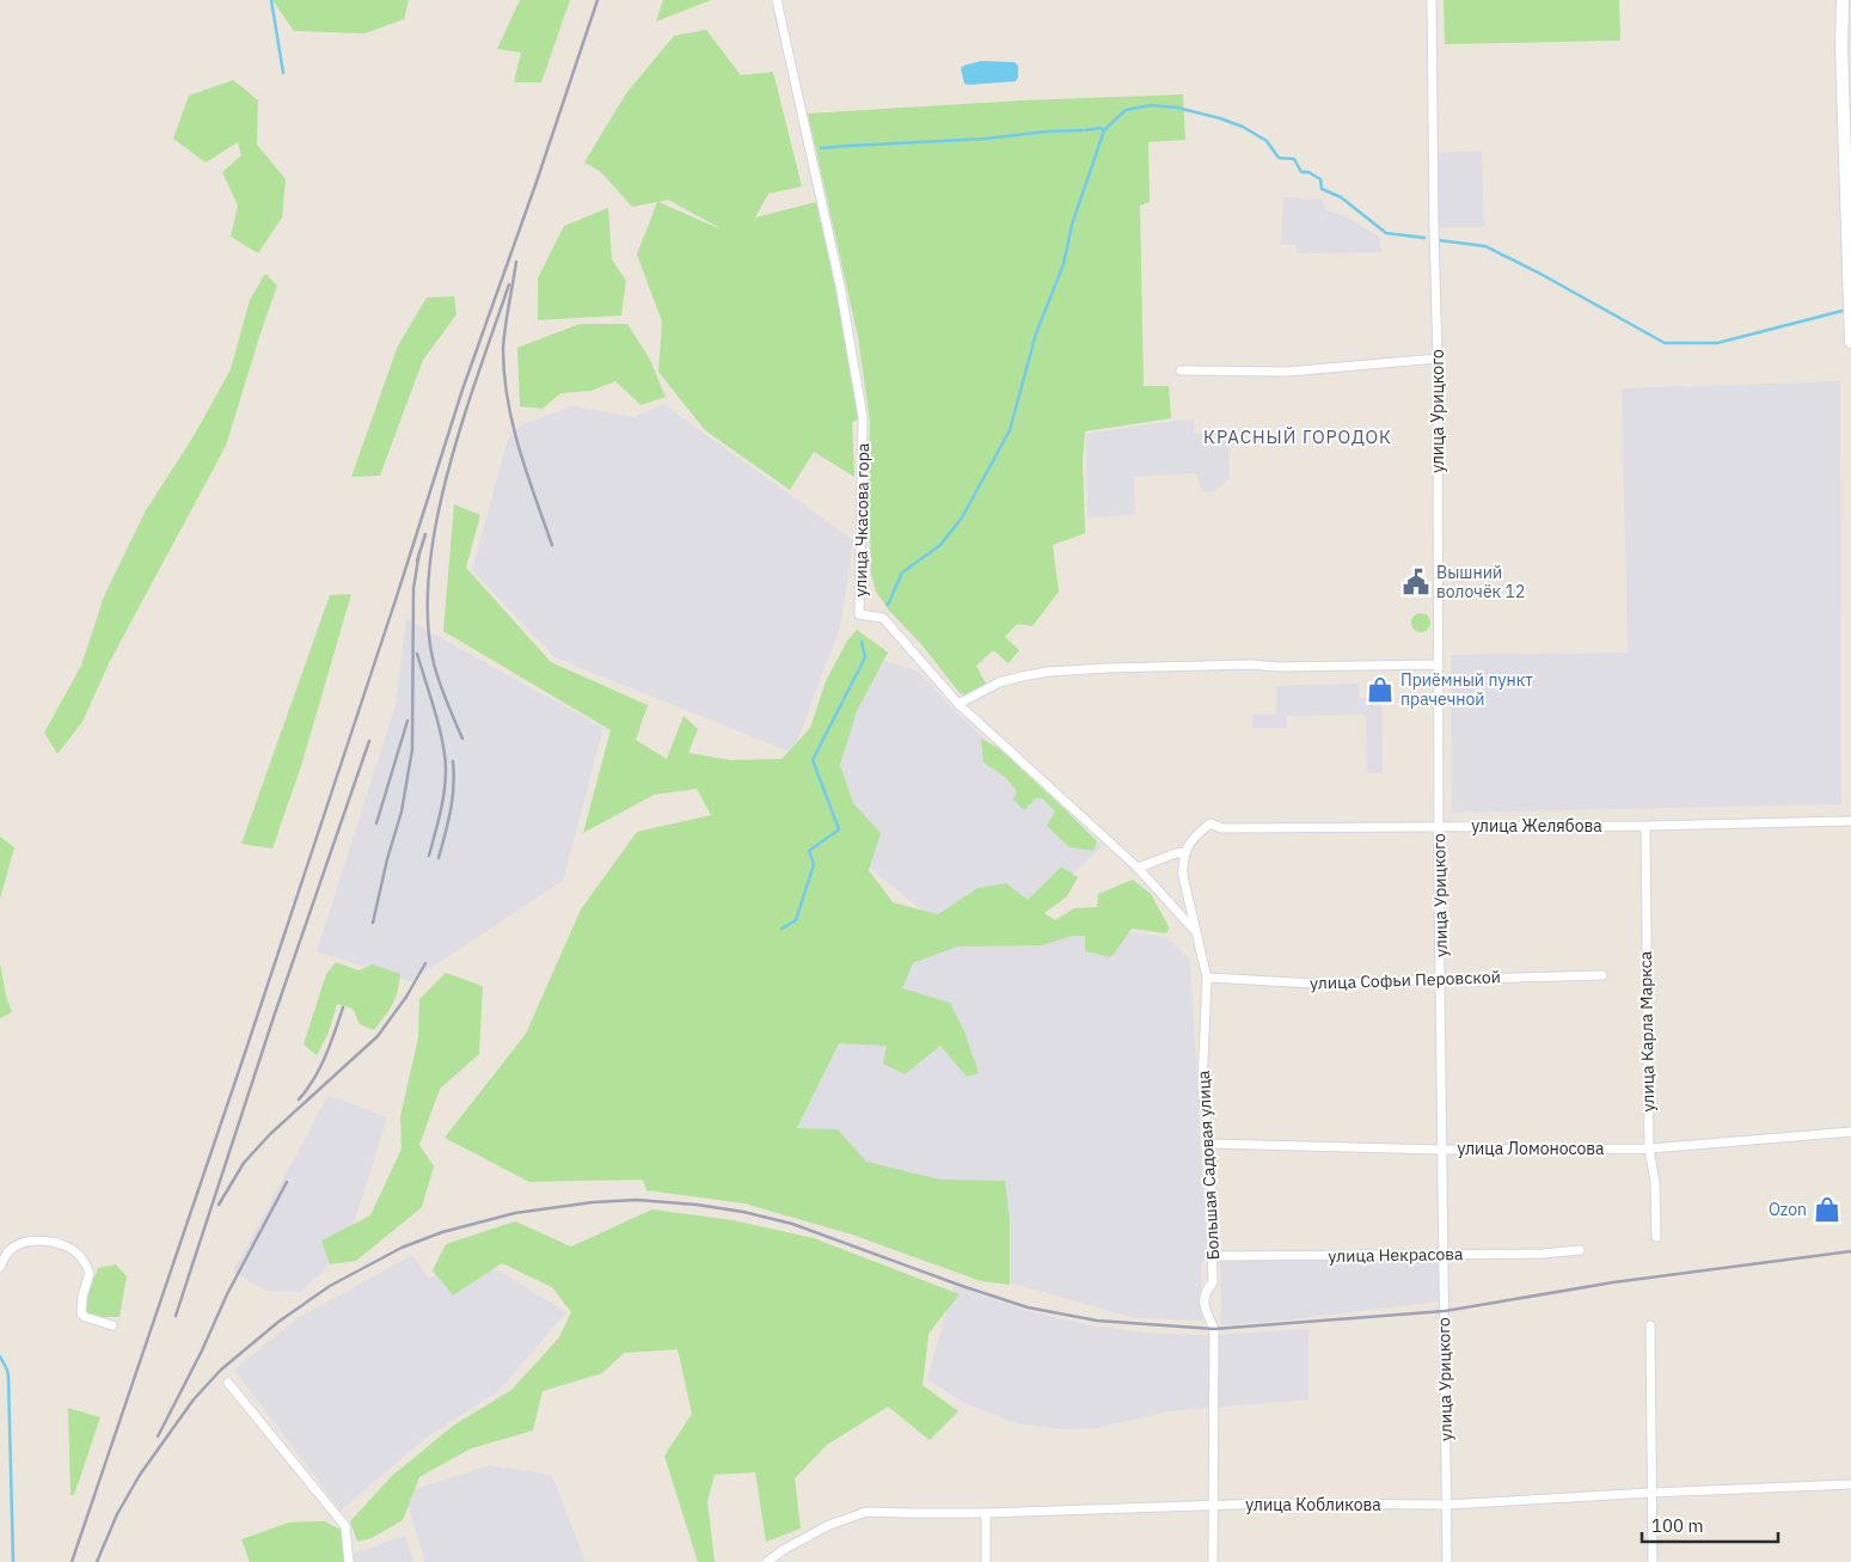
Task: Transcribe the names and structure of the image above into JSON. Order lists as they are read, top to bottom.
{
  "streets": {
    "street": [
      "улица Урицкого",
      "улица Чкасова гора",
      "улица Желябова",
      "улица Софьи Перовской",
      "улица Карла Маркса",
      "улица Ломоносова",
      "Большая Садовая улица",
      "улица Некрасова",
      "улица Кобликова"
    ]
  },
  "crossings": [
    ["улица Урицкого", "улица Желябова"],
    ["улица Урицкого", "улица Софьи Перовской"],
    ["улица Урицкого", "улица Ломоносова"],
    ["улица Урицкого", "улица Некрасова"],
    ["улица Урицкого", "улица Кобликова"],
    ["улица Чкасова гора", "Большая Садовая улица"],
    ["улица Желябова", "улица Карла Маркса"],
    ["улица Желябова", "Большая Садовая улица"],
    ["улица Софьи Перовской", "Большая Садовая улица"],
    ["улица Карла Маркса", "улица Ломоносова"],
    ["улица Ломоносова", "Большая Садовая улица"],
    ["Большая Садовая улица", "улица Некрасова"],
    ["Большая Садовая улица", "улица Кобликова"]
  ],
  "districts": ["КРАСНЫЙ ГОРОДОК"],
  "places": {
    "public building": ["Вышний волочёк 12"],
    "shop": ["Приёмный пункт прачечной", "Ozon"]
  },
  "scale_bar": "100 m"
}
